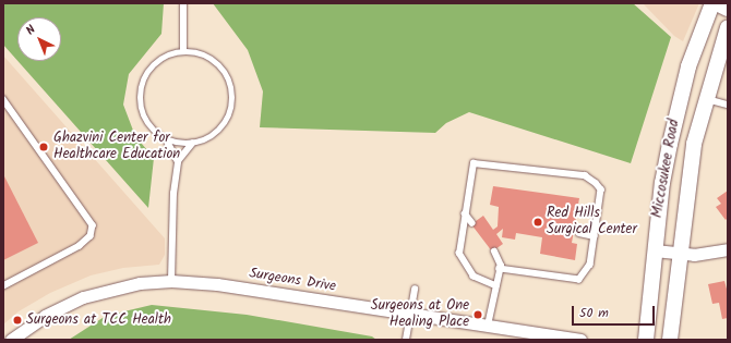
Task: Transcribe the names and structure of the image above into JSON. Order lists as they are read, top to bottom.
{
  "streets": {
    "street": ["Miccosukee Road", "Surgeons Drive"]
  },
  "places": [
    "Ghazvini Center for Healthcare Education",
    "Red Hills Surgical Center",
    "Surgeons at One Healing Place",
    "Surgeons at TCC Health"
  ],
  "scale_bar": "50 m",
  "north": "top left"
}
